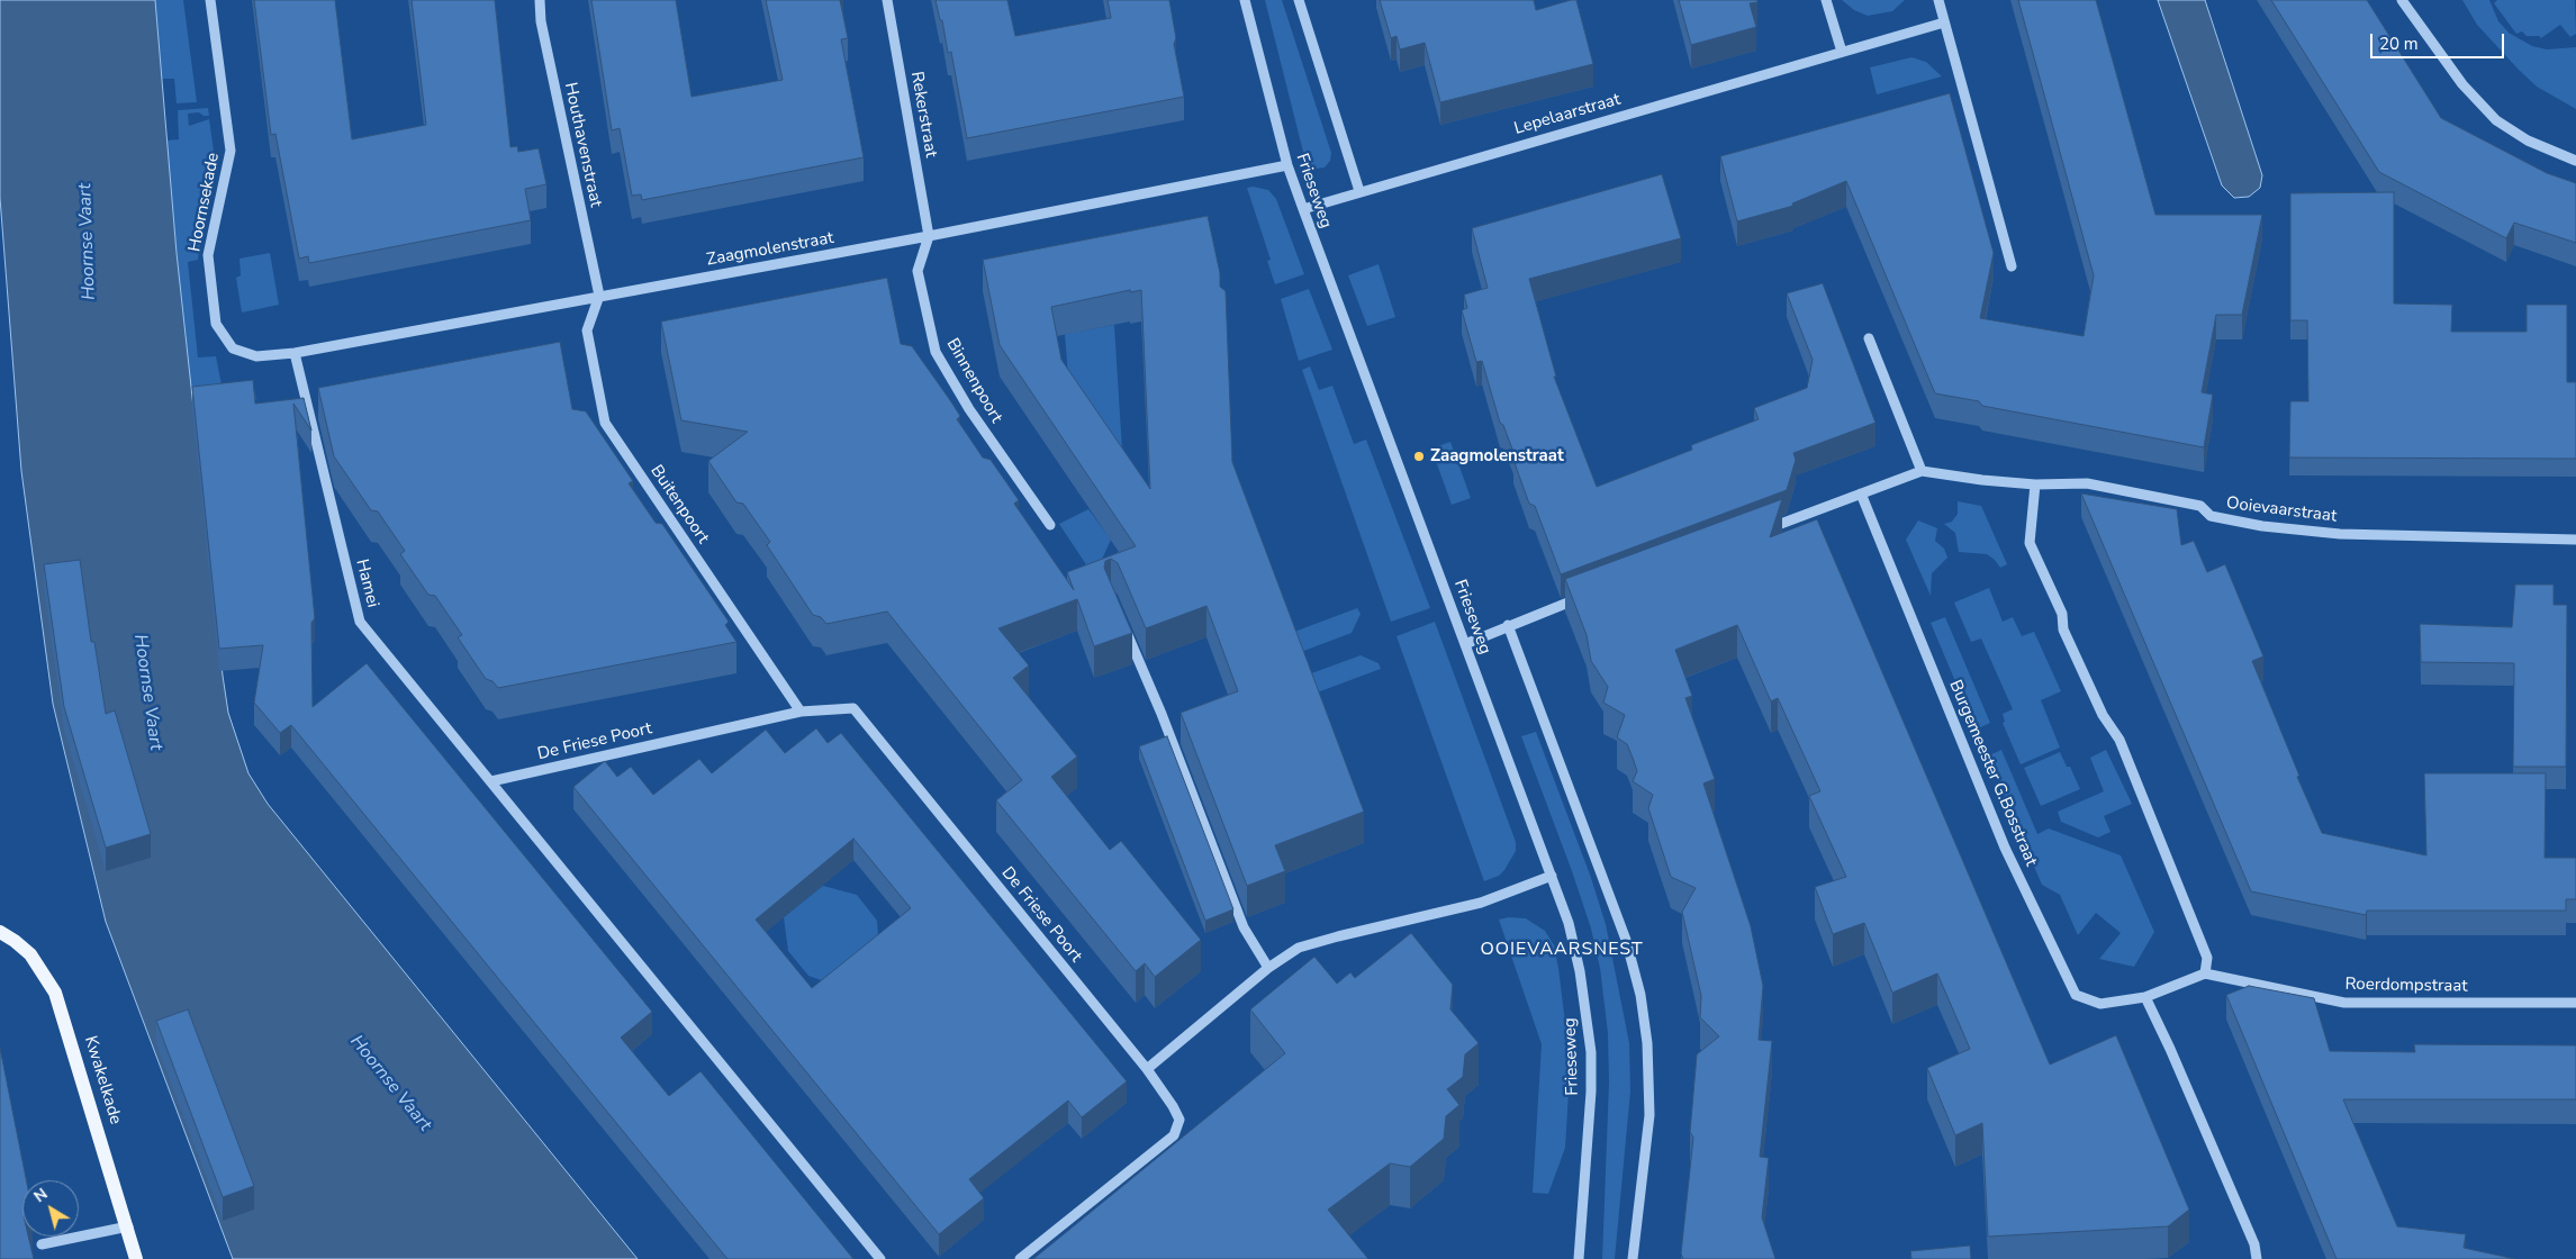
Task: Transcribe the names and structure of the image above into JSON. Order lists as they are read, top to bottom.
{
  "streets": {
    "main road": ["Kwakelkade"],
    "street": [
      "Rekerstraat",
      "Lepelaarstraat",
      "Houthavenstraat",
      "Frieseweg",
      "Hoornsekade",
      "Zaagmolenstraat",
      "Binnenpoort",
      "Buitenpoort",
      "Ooievaarstraat",
      "Hamei",
      "De Friese Poort",
      "Burgemeester G.Bosstraat",
      "Roerdompstraat"
    ]
  },
  "crossings": [
    ["Rekerstraat", "Zaagmolenstraat"],
    ["Rekerstraat", "Binnenpoort"],
    ["Lepelaarstraat", "Frieseweg"],
    ["Houthavenstraat", "Zaagmolenstraat"],
    ["Houthavenstraat", "Buitenpoort"],
    ["Frieseweg", "Zaagmolenstraat"],
    ["Hoornsekade", "Zaagmolenstraat"],
    ["Zaagmolenstraat", "Binnenpoort"],
    ["Zaagmolenstraat", "Buitenpoort"],
    ["Zaagmolenstraat", "Hamei"],
    ["Buitenpoort", "De Friese Poort"],
    ["Ooievaarstraat", "Burgemeester G.Bosstraat"],
    ["Hamei", "De Friese Poort"],
    ["Burgemeester G.Bosstraat", "Roerdompstraat"]
  ],
  "districts": ["OOIEVAARSNEST"],
  "water": ["Hoornse Vaart"],
  "places": ["Zaagmolenstraat"],
  "scale_bar": "20 m",
  "north": "top left"
}
